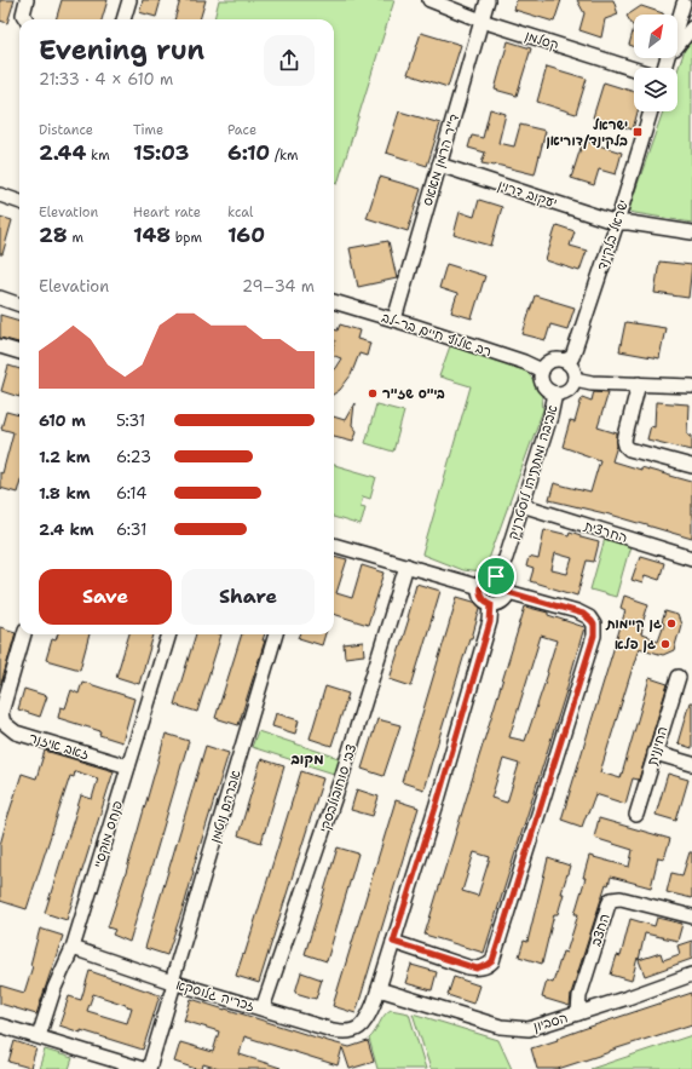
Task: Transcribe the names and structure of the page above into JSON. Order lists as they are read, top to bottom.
{
  "streets": {
    "street": [
      "קסלמן",
      "ד\"ר הרמן מאאס",
      "יעקוב דרוין",
      "ישראל בלקינד",
      "רב אלוף חיים בר-לב",
      "אביבה ומתתיהו לוסטרניק",
      "החרצית",
      "זאב איזנר",
      "החיננית",
      "צבי סוחובולבסקי",
      "אברהם נוטמן",
      "פנחס מוקסיי",
      "החצב",
      "זכריה גלוסקא",
      "הסביון"
    ]
  },
  "crossings": [
    ["קסלמן", "ד\"ר הרמן מאאס"],
    ["ד\"ר הרמן מאאס", "יעקוב דרוין"],
    ["ד\"ר הרמן מאאס", "רב אלוף חיים בר-לב"],
    ["יעקוב דרוין", "ישראל בלקינד"],
    ["ישראל בלקינד", "רב אלוף חיים בר-לב"],
    ["ישראל בלקינד", "אביבה ומתתיהו לוסטרניק"],
    ["רב אלוף חיים בר-לב", "אביבה ומתתיהו לוסטרניק"],
    ["אביבה ומתתיהו לוסטרניק", "החרצית"],
    ["זאב איזנר", "פנחס מוקסיי"],
    ["צבי סוחובולבסקי", "זכריה גלוסקא"],
    ["אברהם נוטמן", "זכריה גלוסקא"],
    ["פנחס מוקסיי", "זכריה גלוסקא"],
    ["החצב", "הסביון"],
    ["זכריה גלוסקא", "הסביון"]
  ],
  "districts": ["מקוב"],
  "places": {
    "transit": ["ישראל בלקינד/דוריאן"],
    "other": ["בי\"ס שז\"ר", "גן קיימות", "גן פלא"]
  },
  "north": "top right",
  "page": {
    "heading": ["Evening run", "21:33 · 4 × 610 m"],
    "stats": [
      ["Distance", "2.44 km"],
      ["Time", "15:03"],
      ["Pace", "6:10 /km"],
      ["Elevation", "28 m"],
      ["Heart rate", "148 bpm"],
      ["kcal", "160"]
    ],
    "chart": ["Elevation", "29–34 m"],
    "list": [
      {
        "name": "610 m",
        "note": "5:31"
      },
      {
        "name": "1.2 km",
        "note": "6:23"
      },
      {
        "name": "1.8 km",
        "note": "6:14"
      },
      {
        "name": "2.4 km",
        "note": "6:31"
      }
    ],
    "buttons": ["Save", "Share"]
  }
}
